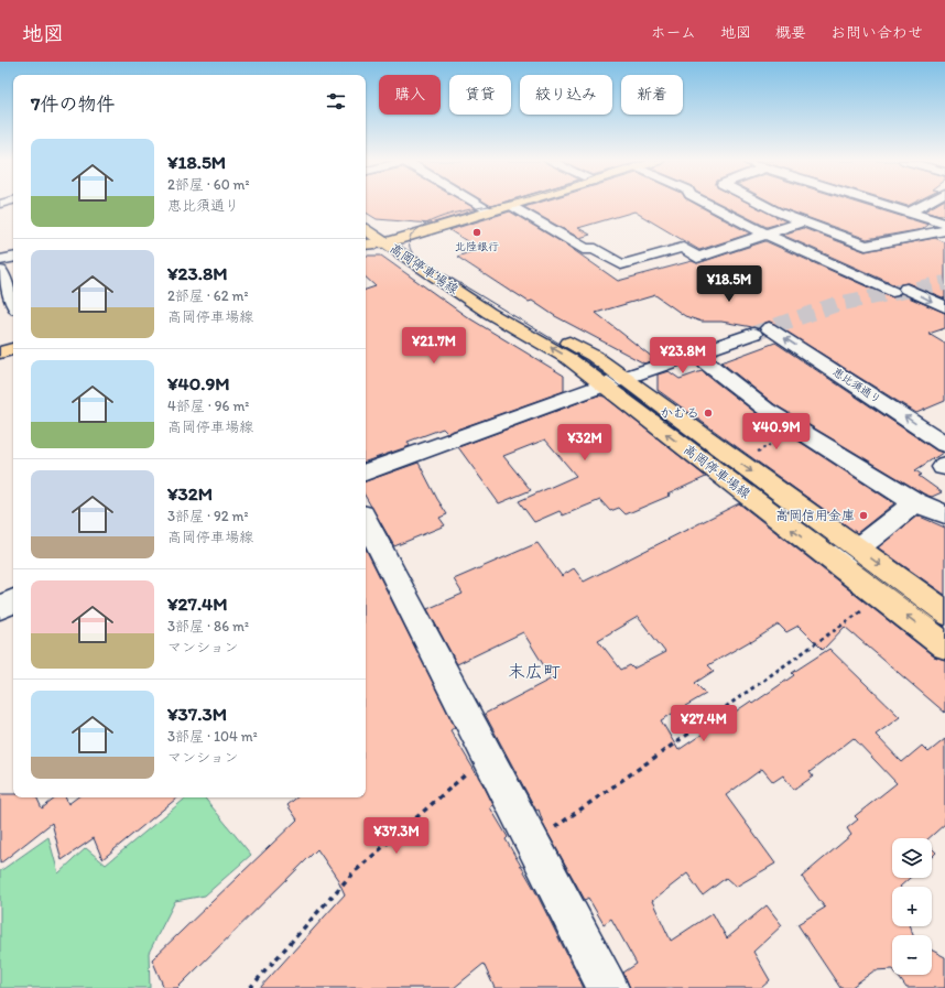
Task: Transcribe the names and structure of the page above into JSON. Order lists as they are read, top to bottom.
{
  "streets": {
    "main road": ["高岡停車場線"],
    "street": ["恵比須通り"]
  },
  "crossings": [
    ["高岡停車場線", "恵比須通り"]
  ],
  "districts": ["末広町"],
  "places": ["北陸銀行", "かむる", "高岡信用金庫"],
  "page": {
    "header": "地図",
    "nav": [
      "ホーム",
      "地図",
      "概要",
      "お問い合わせ"
    ],
    "chip": [
      "購入",
      "賃貸",
      "絞り込み",
      "新着"
    ],
    "heading": "7件の物件",
    "list": [
      {
        "name": "¥18.5M",
        "note": "2部屋 · 60 m² · 恵比須通り"
      },
      {
        "name": "¥23.8M",
        "note": "2部屋 · 62 m² · 高岡停車場線"
      },
      {
        "name": "¥40.9M",
        "note": "4部屋 · 96 m² · 高岡停車場線"
      },
      {
        "name": "¥32M",
        "note": "3部屋 · 92 m² · 高岡停車場線"
      },
      {
        "name": "¥27.4M",
        "note": "3部屋 · 86 m² · マンション"
      },
      {
        "name": "¥37.3M",
        "note": "3部屋 · 104 m² · マンション"
      }
    ],
    "price": [
      "¥18.5M",
      "¥21.7M",
      "¥23.8M",
      "¥40.9M",
      "¥32M",
      "¥27.4M",
      "¥37.3M"
    ],
    "map_buttons": ["+", "−"]
  }
}
